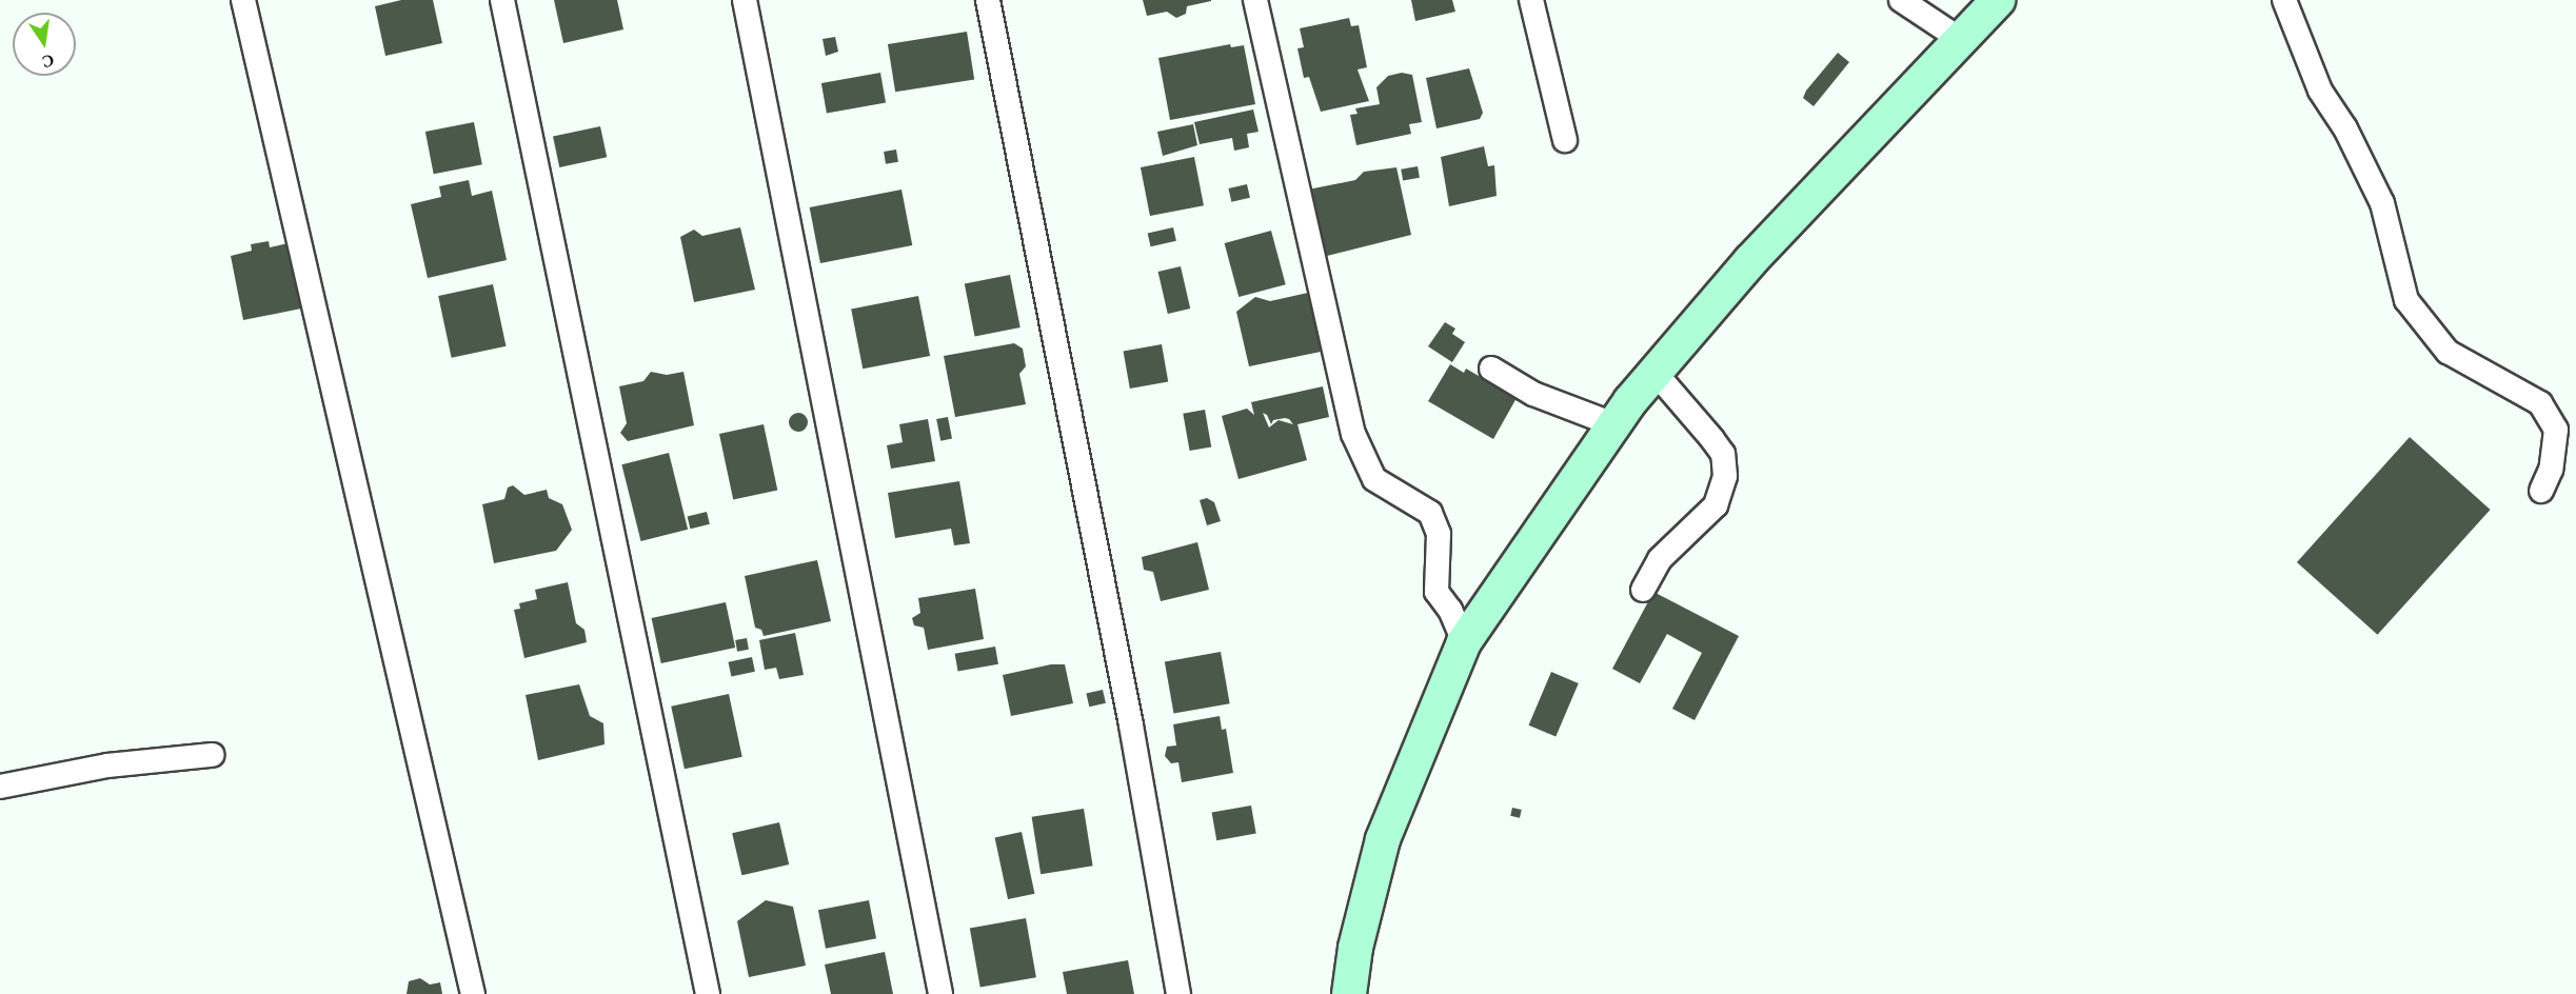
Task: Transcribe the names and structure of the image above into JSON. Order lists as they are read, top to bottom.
{
  "north": "bottom"
}
